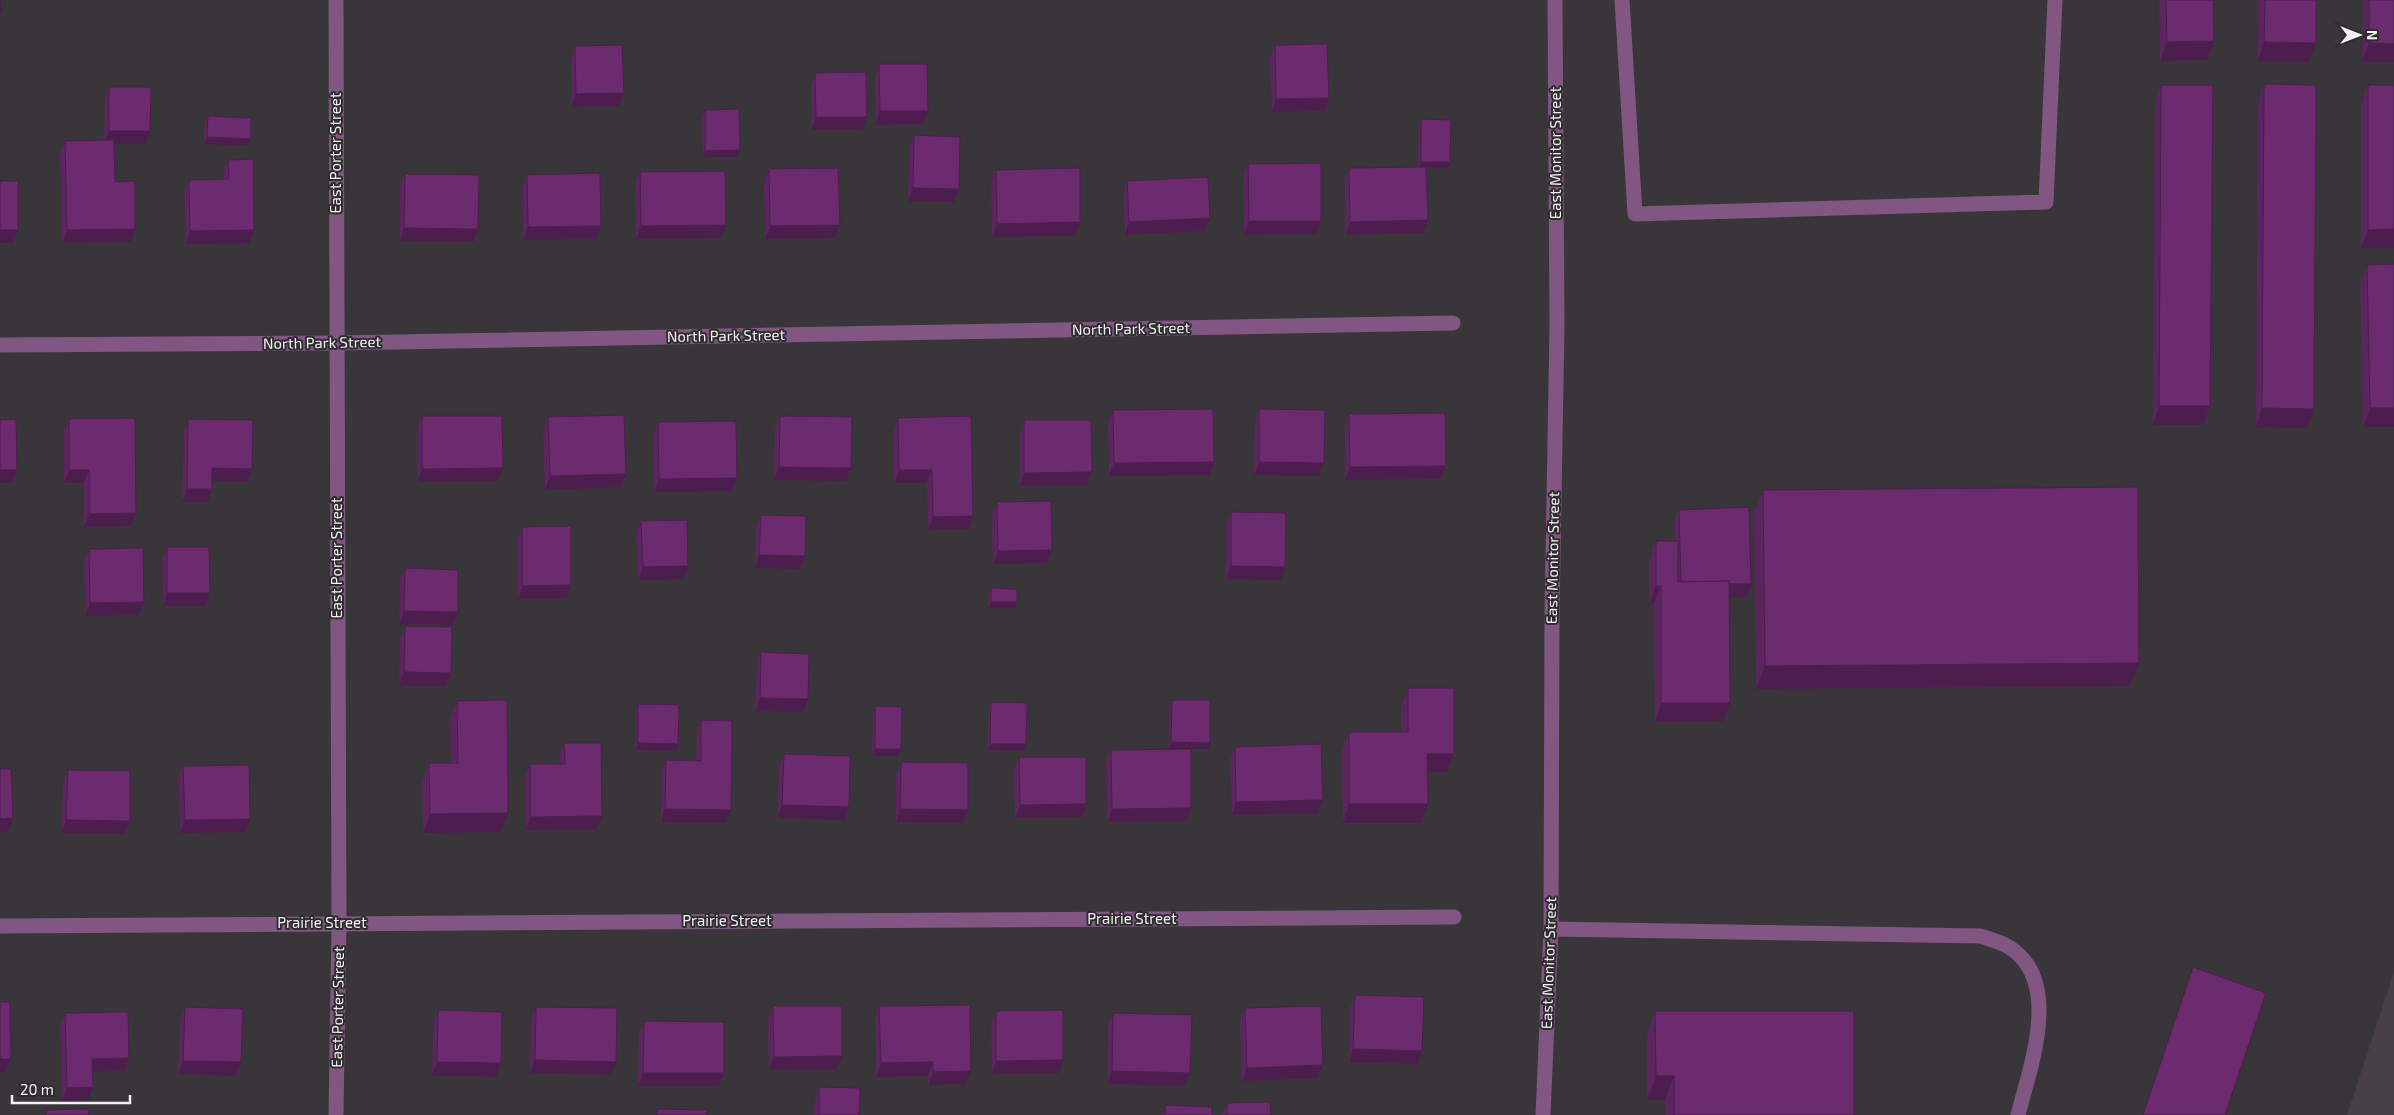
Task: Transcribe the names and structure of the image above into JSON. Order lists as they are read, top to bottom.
{
  "streets": {
    "street": [
      "East Porter Street",
      "East Monitor Street",
      "North Park Street",
      "Prairie Street"
    ]
  },
  "crossings": [
    ["East Porter Street", "North Park Street"],
    ["East Porter Street", "Prairie Street"]
  ],
  "scale_bar": "20 m",
  "north": "right"
}
